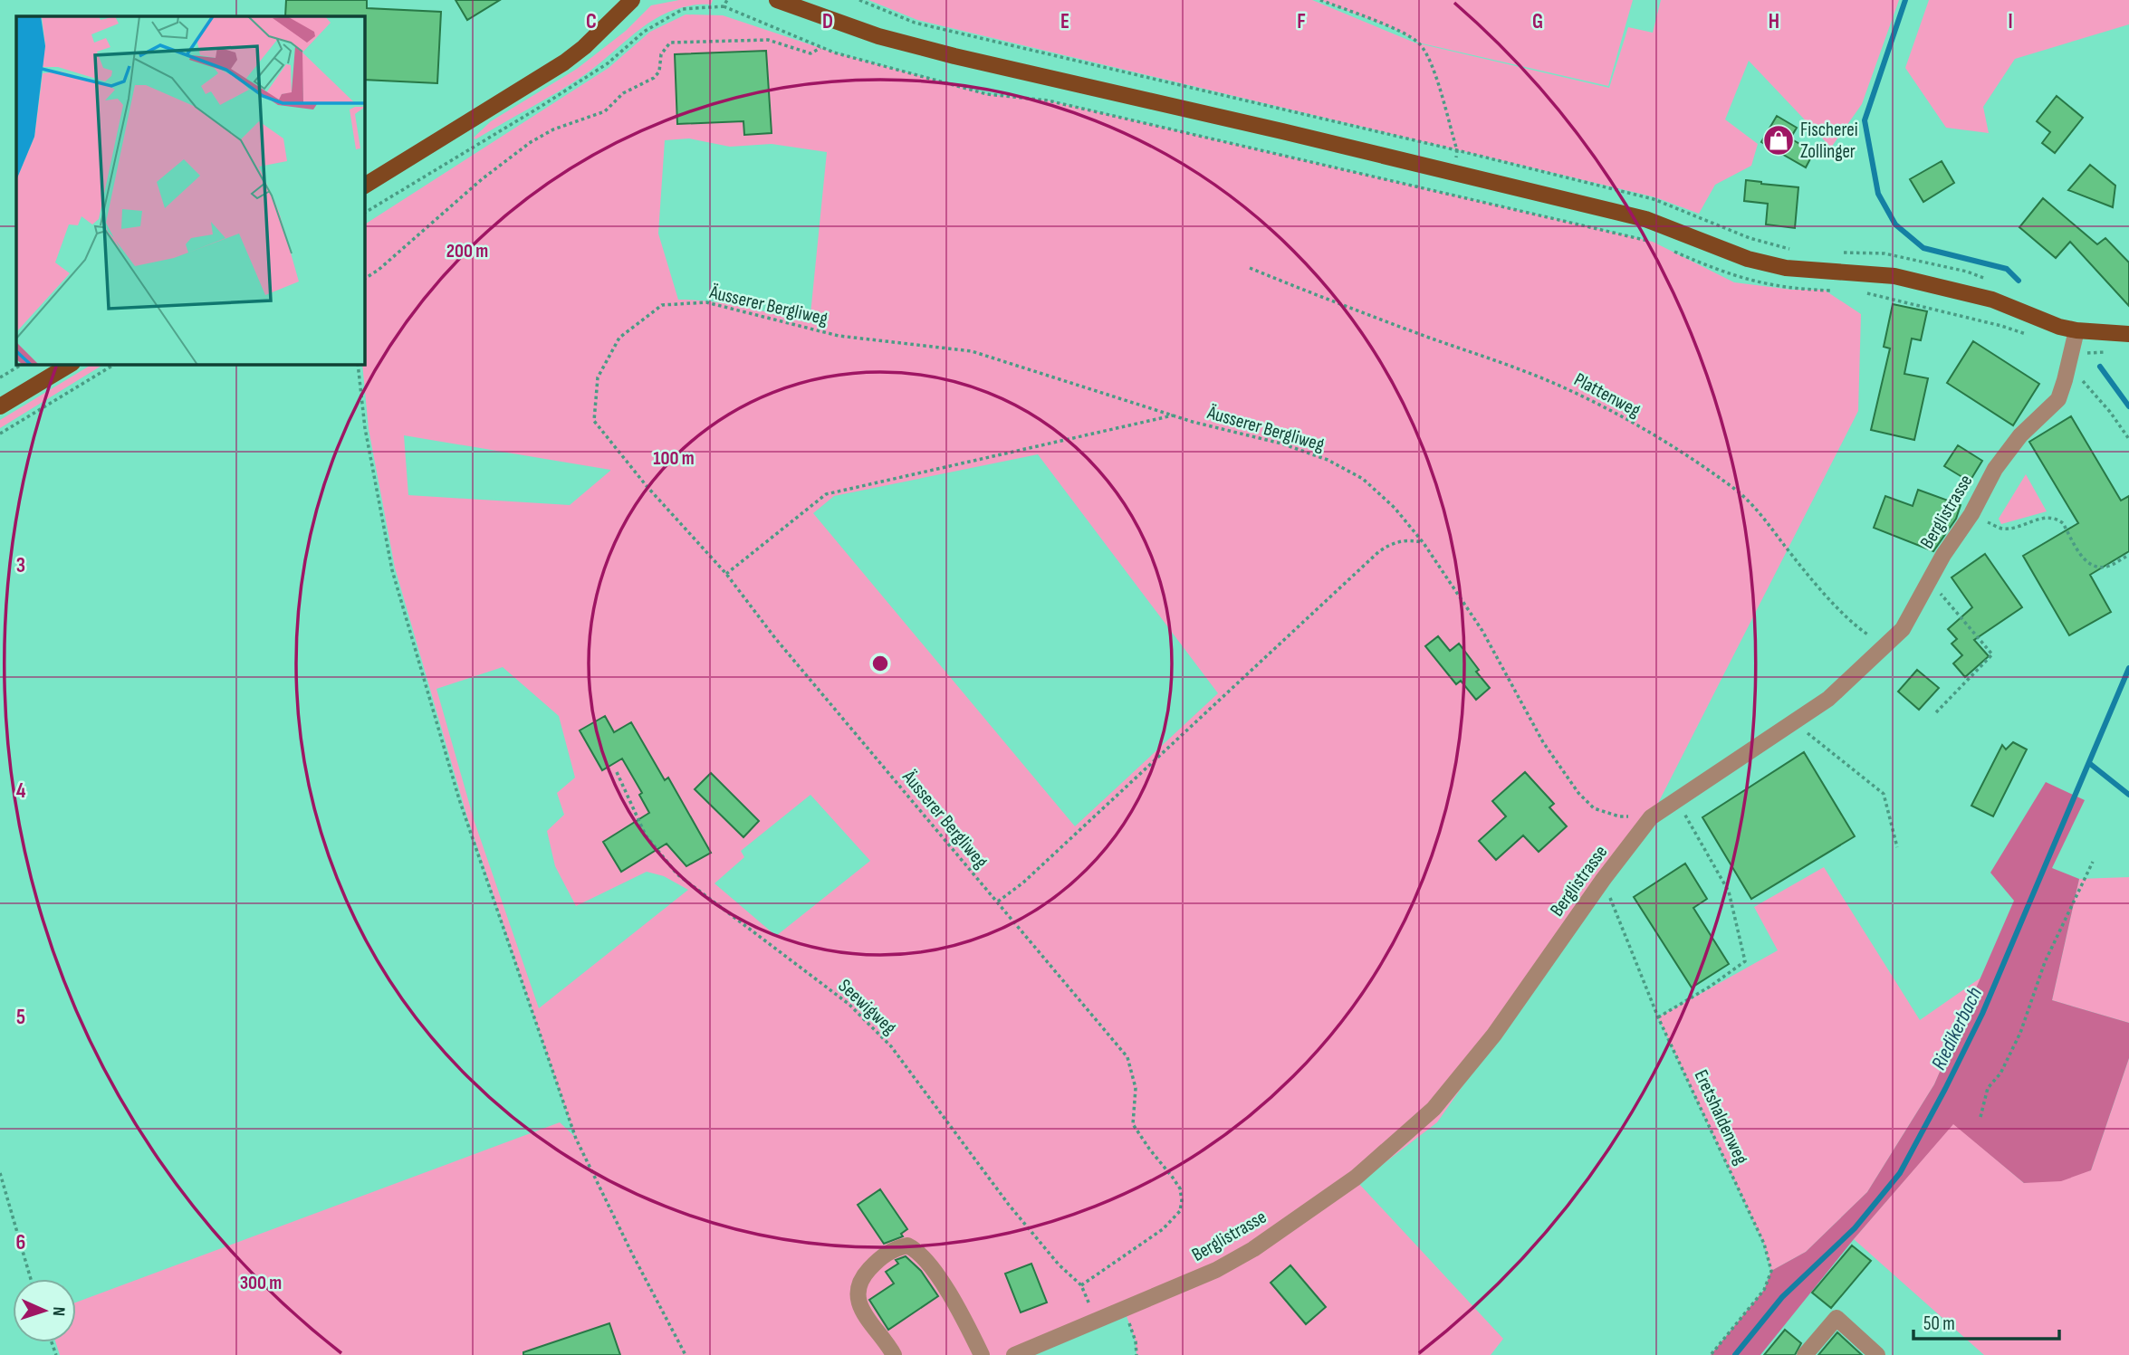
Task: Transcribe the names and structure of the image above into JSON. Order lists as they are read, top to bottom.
{
  "streets": {
    "street": ["Berglistrasse"],
    "path": [
      "Äusserer Bergliweg",
      "Plattenweg",
      "Seewigweg",
      "Eretshaldenweg"
    ]
  },
  "crossings": [
    ["Äusserer Bergliweg", "Berglistrasse"],
    ["Äusserer Bergliweg", "Seewigweg"],
    ["Plattenweg", "Berglistrasse"],
    ["Berglistrasse", "Eretshaldenweg"]
  ],
  "water": ["Riedikerbach"],
  "places": {
    "shop": ["Fischerei Zollinger"]
  },
  "scale_bar": "50 m",
  "north": "right",
  "grid": {
    "columns": [
      "C",
      "D",
      "E",
      "F",
      "G",
      "H",
      "I"
    ],
    "rows": [
      "3",
      "4",
      "5",
      "6"
    ]
  },
  "rings": ["200 m", "100 m", "300 m"]
}
